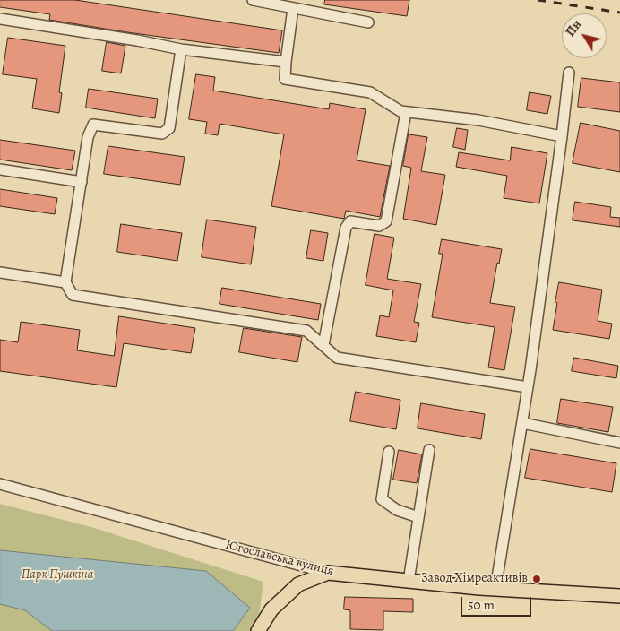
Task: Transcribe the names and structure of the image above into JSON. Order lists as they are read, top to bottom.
{
  "streets": {
    "main road": ["Югославська вулиця"]
  },
  "parks": ["Парк Пушкіна"],
  "places": ["Завод Хімреактивів"],
  "scale_bar": "50 m",
  "north": "top left"
}
